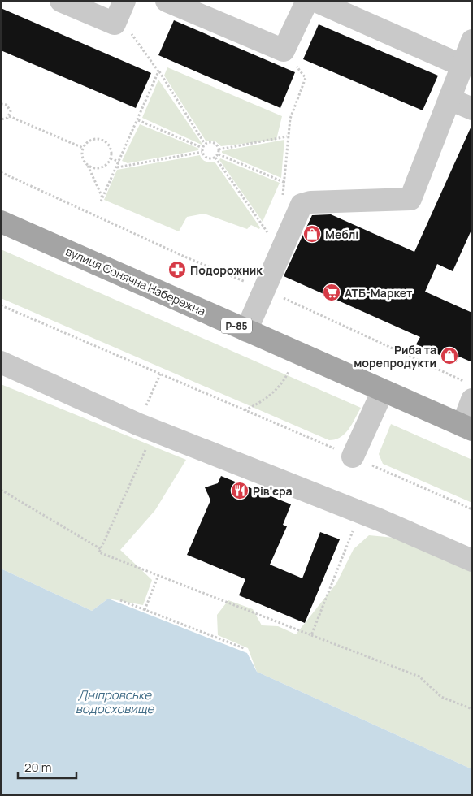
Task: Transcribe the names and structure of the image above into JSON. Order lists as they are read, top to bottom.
{
  "streets": {
    "main road": ["вулиця Сонячна Набережна", "Р-85"]
  },
  "water": ["Дніпровське водосховище"],
  "places": {
    "shop": ["Меблі", "Риба та морепродукти"],
    "pharmacy": ["Подорожник"],
    "supermarket": ["АТБ-Маркет"],
    "restaurant": ["Рів'єра"]
  },
  "scale_bar": "20 m"
}
